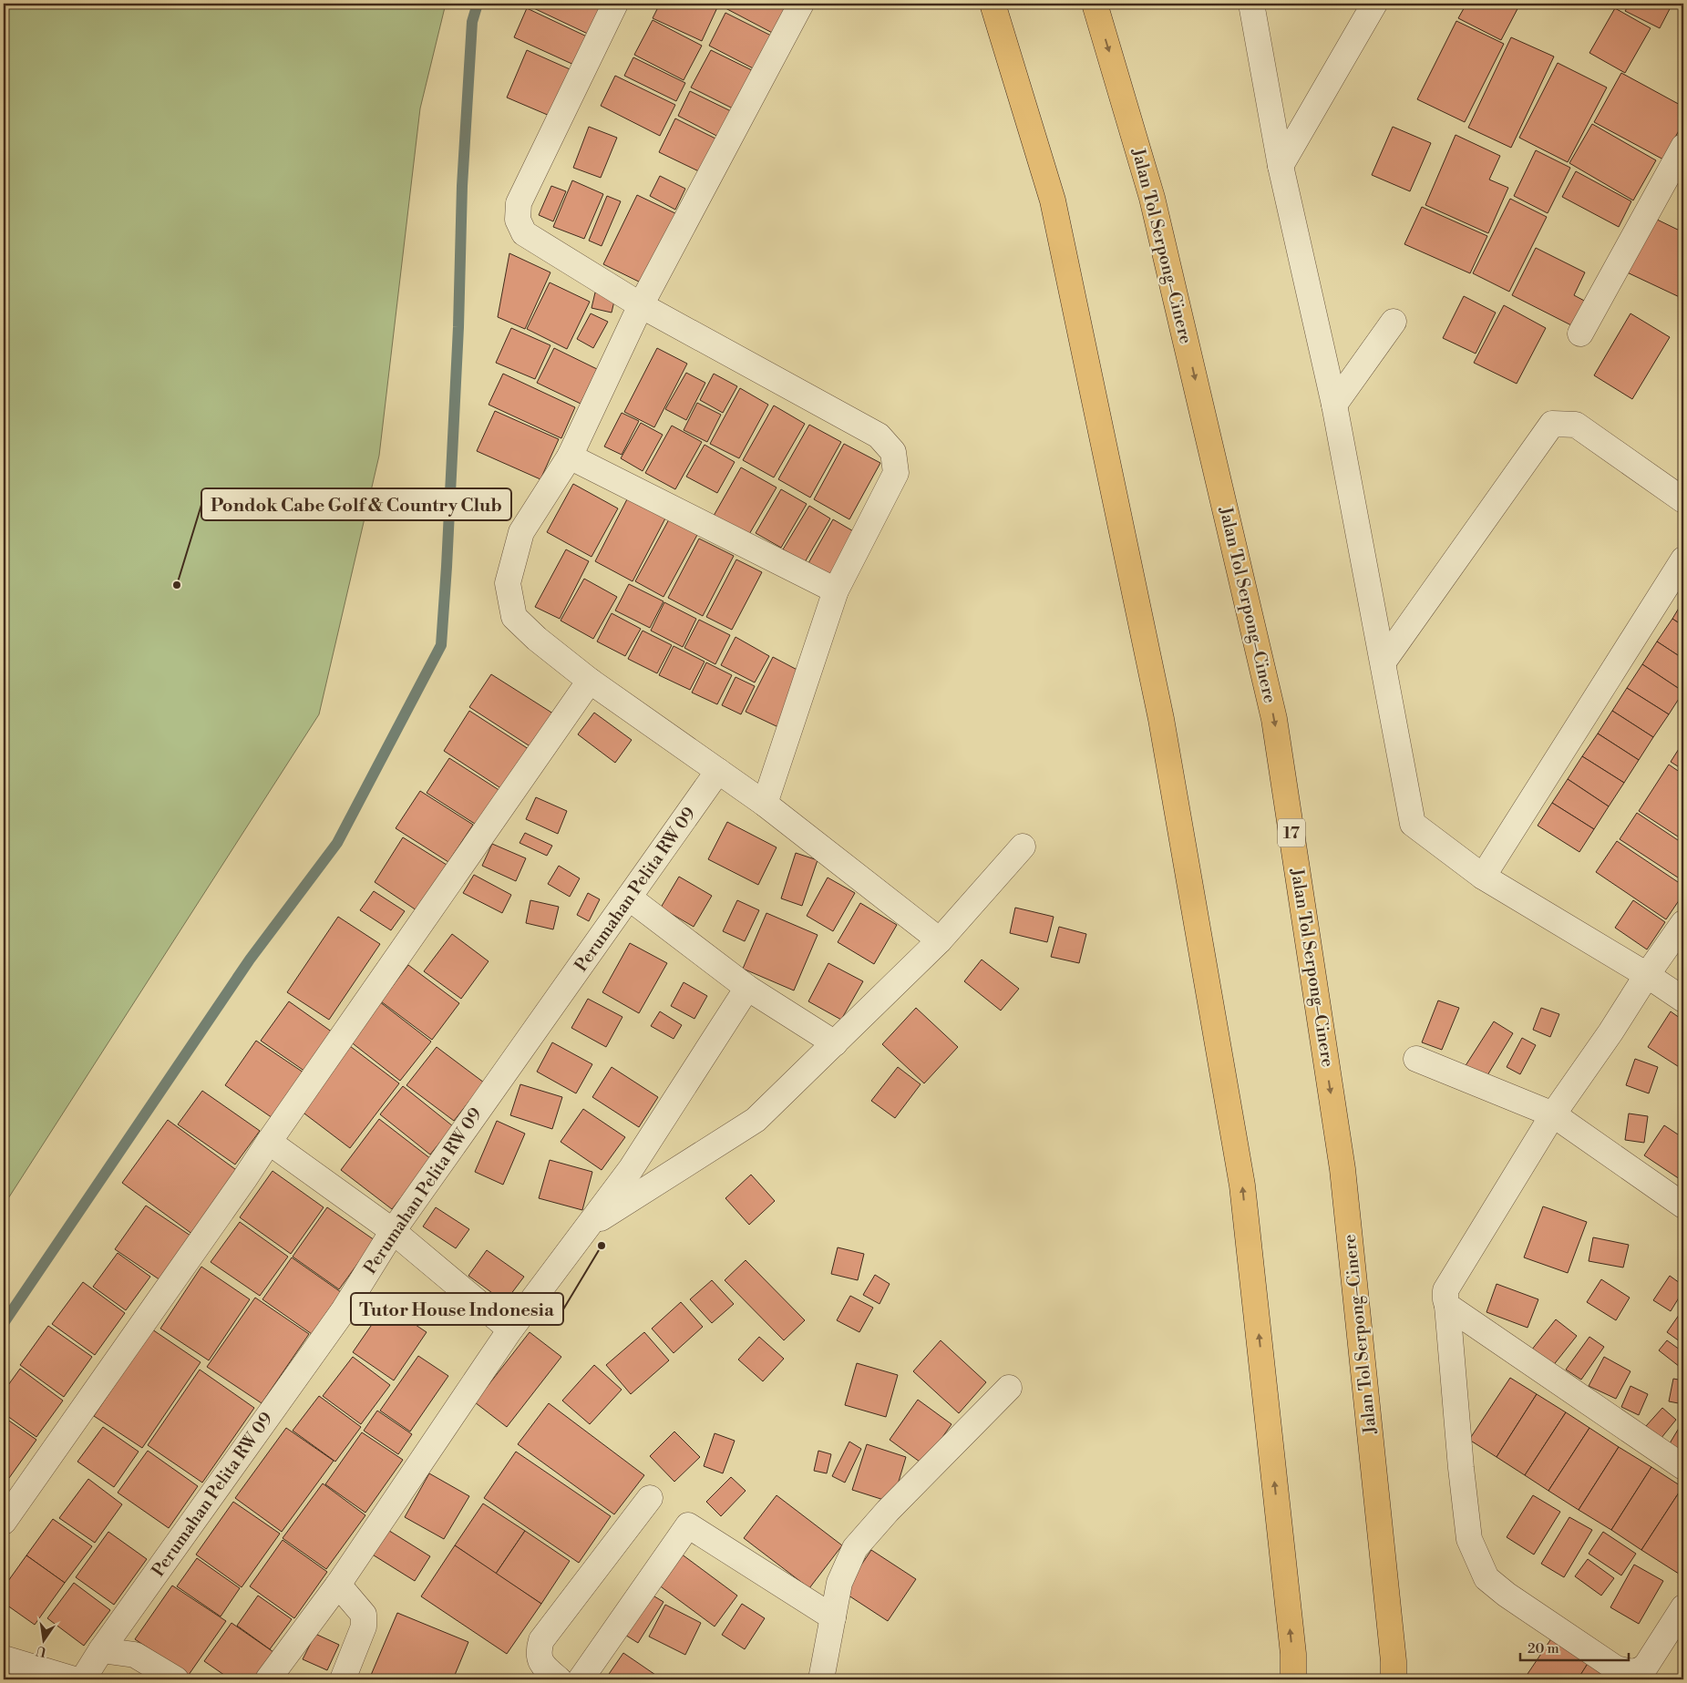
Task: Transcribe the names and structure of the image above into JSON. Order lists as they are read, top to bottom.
{
  "streets": {
    "highway": ["Jalan Tol Serpong–Cinere", "17"],
    "street": ["Perumahan Pelita RW 09"]
  },
  "places": ["Pondok Cabe Golf & Country Club", "Tutor House Indonesia"],
  "scale_bar": "20 m",
  "north": "bottom"
}
